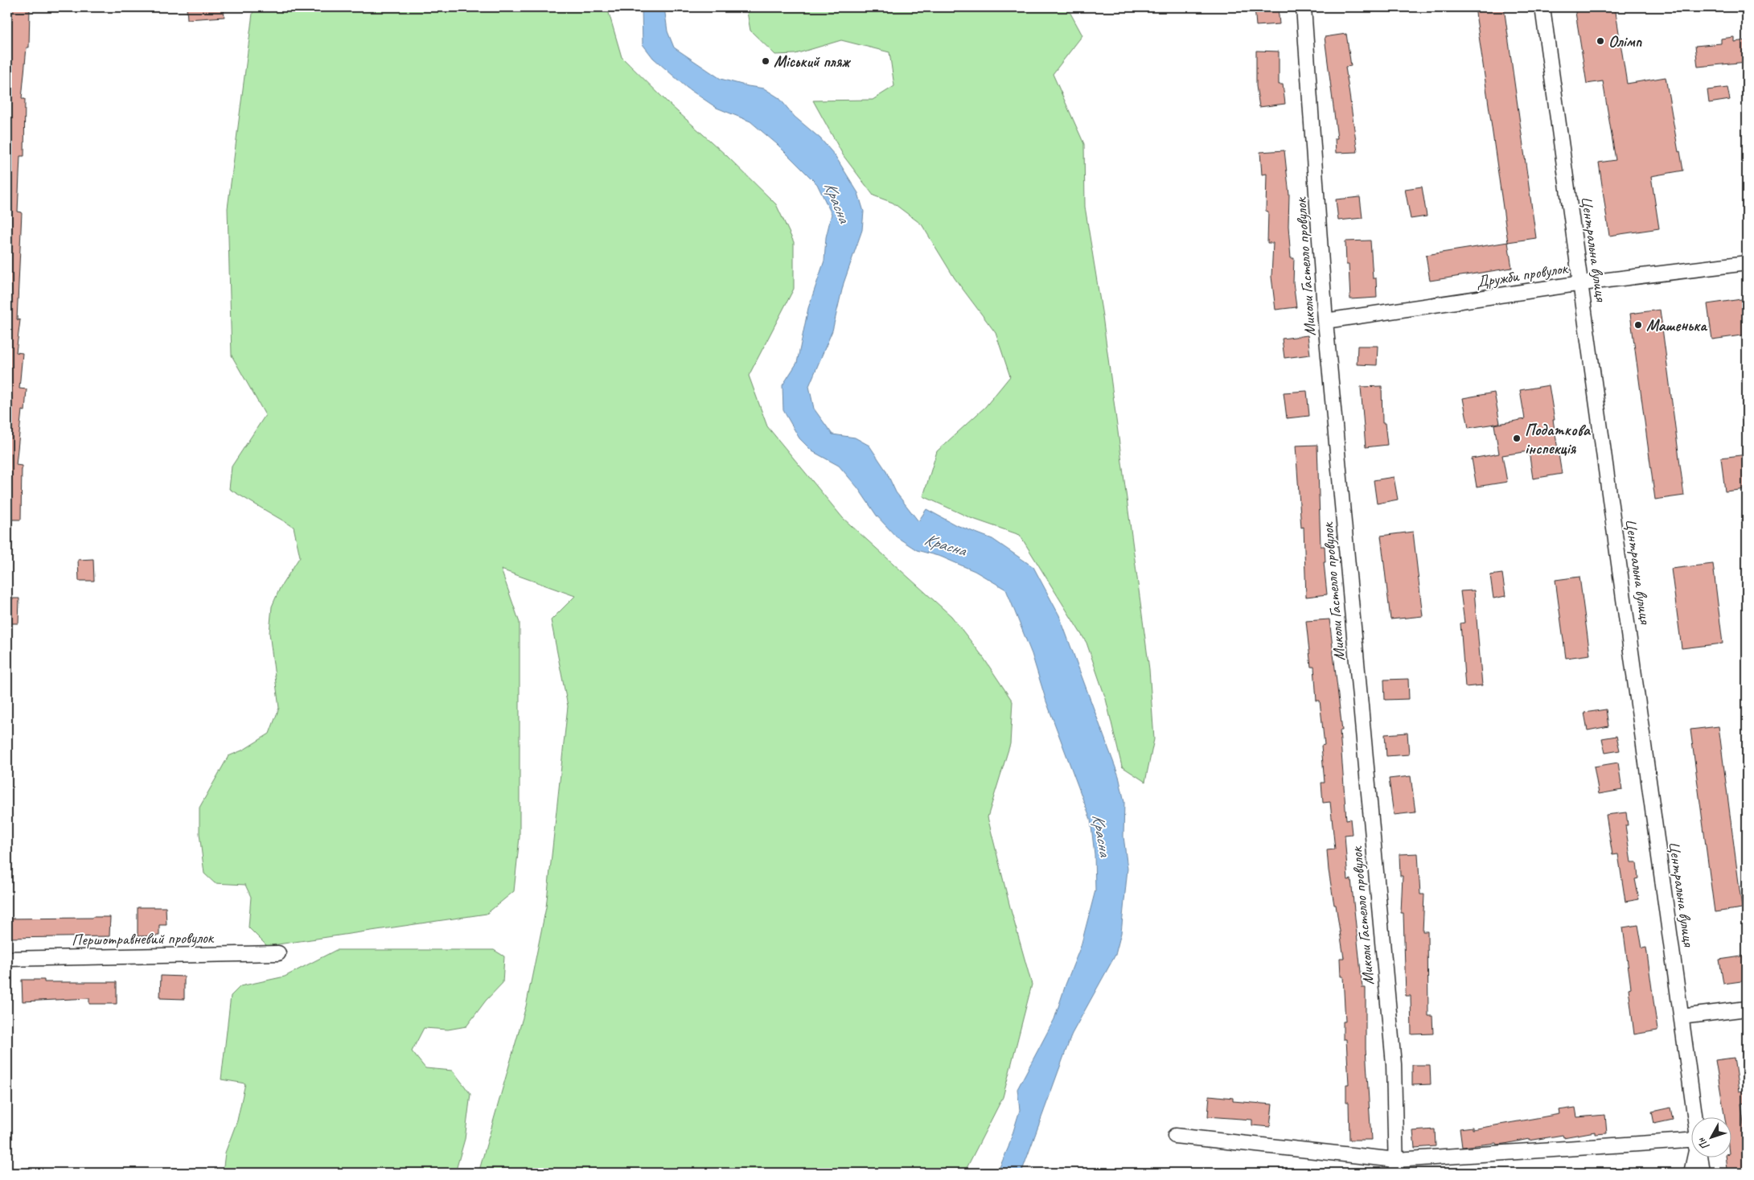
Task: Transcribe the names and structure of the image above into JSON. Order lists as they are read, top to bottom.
{
  "streets": {
    "street": [
      "Центральна вулиця",
      "Миколи Гастелло провулок",
      "Дружби провулок",
      "Першотравневий провулок"
    ]
  },
  "crossings": [
    ["Центральна вулиця", "Дружби провулок"],
    ["Миколи Гастелло провулок", "Дружби провулок"]
  ],
  "water": ["Красна"],
  "places": [
    "Олімп",
    "Міський пляж",
    "Машенька",
    "Податкова інспекція"
  ],
  "north": "bottom left"
}
